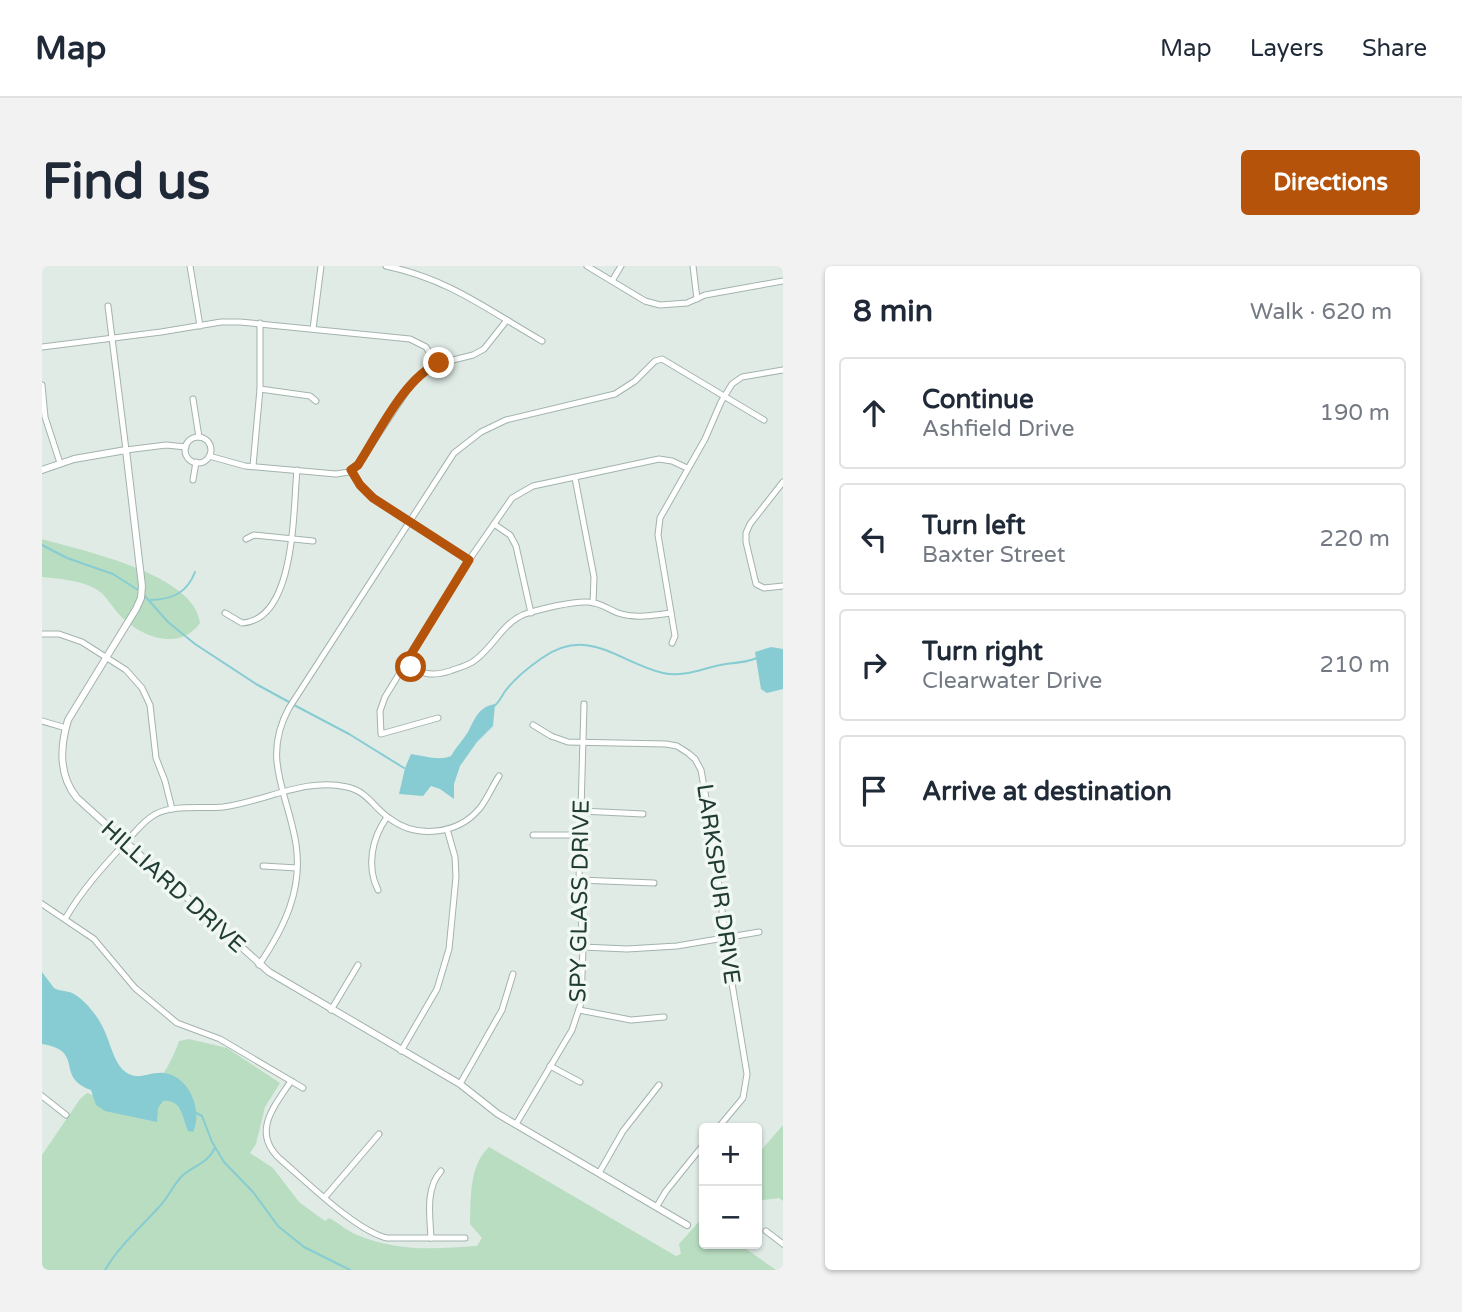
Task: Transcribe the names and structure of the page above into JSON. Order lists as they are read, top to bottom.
{
  "streets": {
    "street": ["LARKSPUR DRIVE", "HILLIARD DRIVE", "SPY GLASS DRIVE"]
  },
  "crossings": [
    ["LARKSPUR DRIVE", "SPY GLASS DRIVE"],
    ["HILLIARD DRIVE", "SPY GLASS DRIVE"]
  ],
  "page": {
    "header": "Map",
    "nav": ["Map", "Layers", "Share"],
    "buttons": "Directions",
    "title": "Find us",
    "heading": ["8 min", "Walk · 620 m"],
    "list": [
      ["Continue", "Ashfield Drive", "190 m"],
      ["Turn left", "Baxter Street", "220 m"],
      ["Turn right", "Clearwater Drive", "210 m"],
      "Arrive at destination"
    ],
    "map_buttons": ["+", "−"]
  }
}
